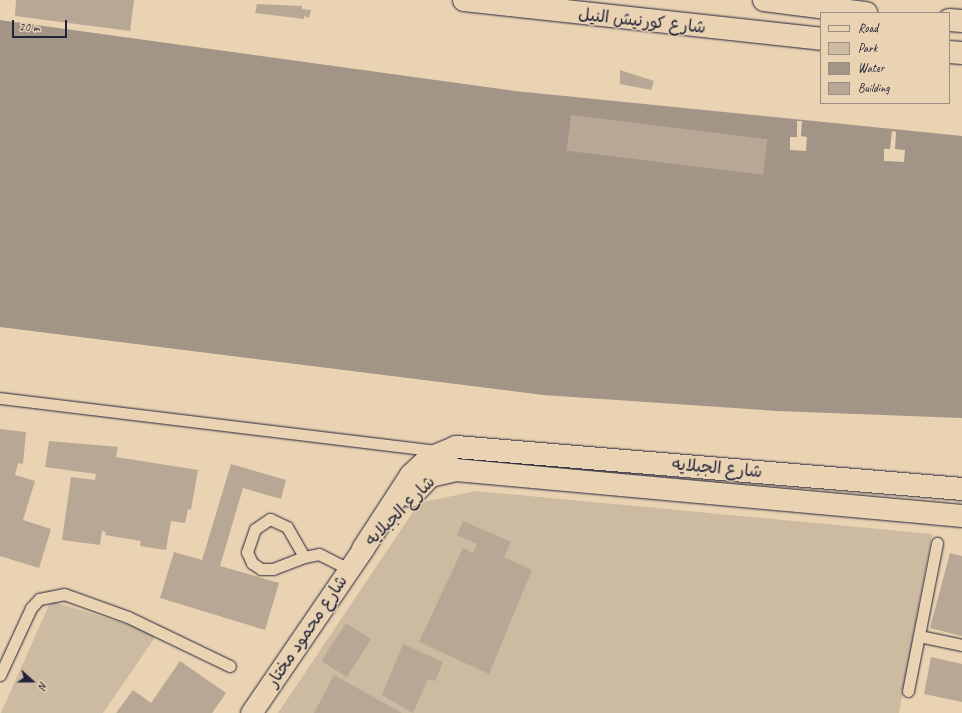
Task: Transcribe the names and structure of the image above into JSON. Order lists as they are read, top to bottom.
{
  "streets": {
    "street": ["شارع كورنيش النيل", "شارع الجبلايه", "شارع محمود مختار"]
  },
  "crossings": [
    ["شارع الجبلايه", "شارع محمود مختار"]
  ],
  "legend": [
    "Road",
    "Park",
    "Water",
    "Building"
  ],
  "scale_bar": "20 m",
  "north": "right"
}
